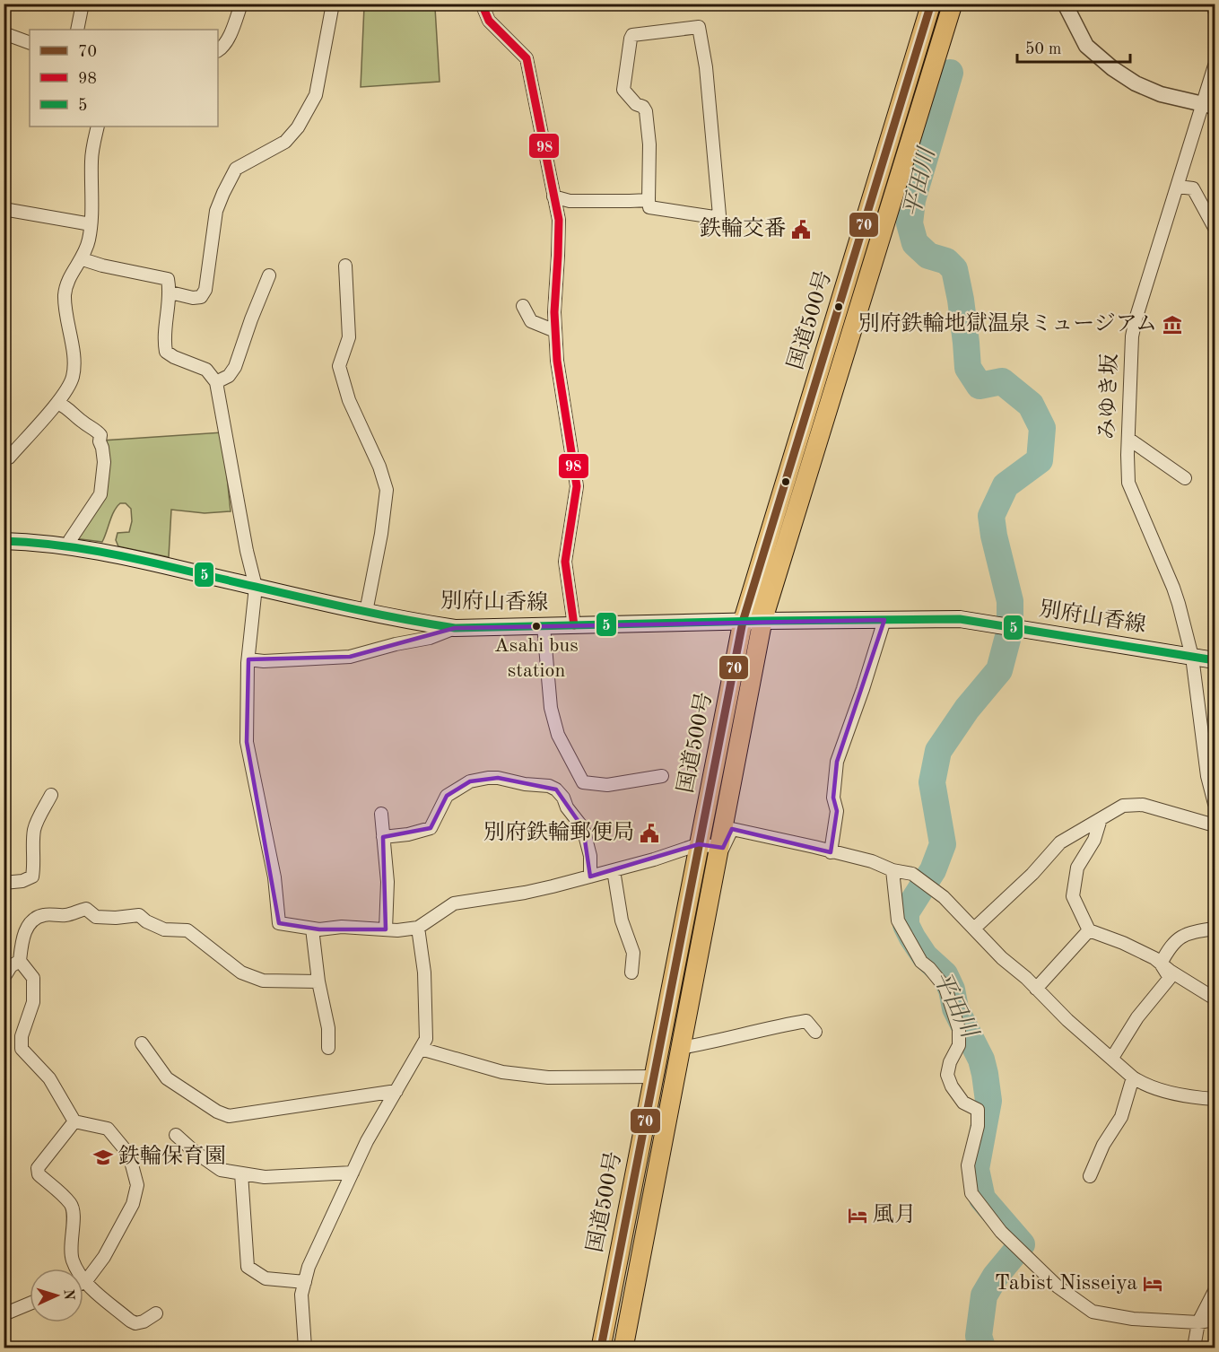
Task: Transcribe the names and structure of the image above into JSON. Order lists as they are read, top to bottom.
{
  "streets": {
    "highway": ["国道500号"],
    "main road": ["別府山香線"],
    "street": ["みゆき坂"]
  },
  "crossings": [
    ["国道500号", "別府山香線"],
    ["みゆき坂", "別府山香線"]
  ],
  "water": ["平田川"],
  "places": {
    "public building": ["鉄輪交番", "別府鉄輪郵便局"],
    "museum": ["別府鉄輪地獄温泉ミュージアム"],
    "other": ["Asahi bus station"],
    "school or university": ["鉄輪保育園"],
    "hotel": ["風月", "Tabist Nisseiya"]
  },
  "lines": ["transit line 70", "transit line 98", "transit line 5"],
  "legend": ["70", "98", "5"],
  "scale_bar": "50 m",
  "north": "right"
}
